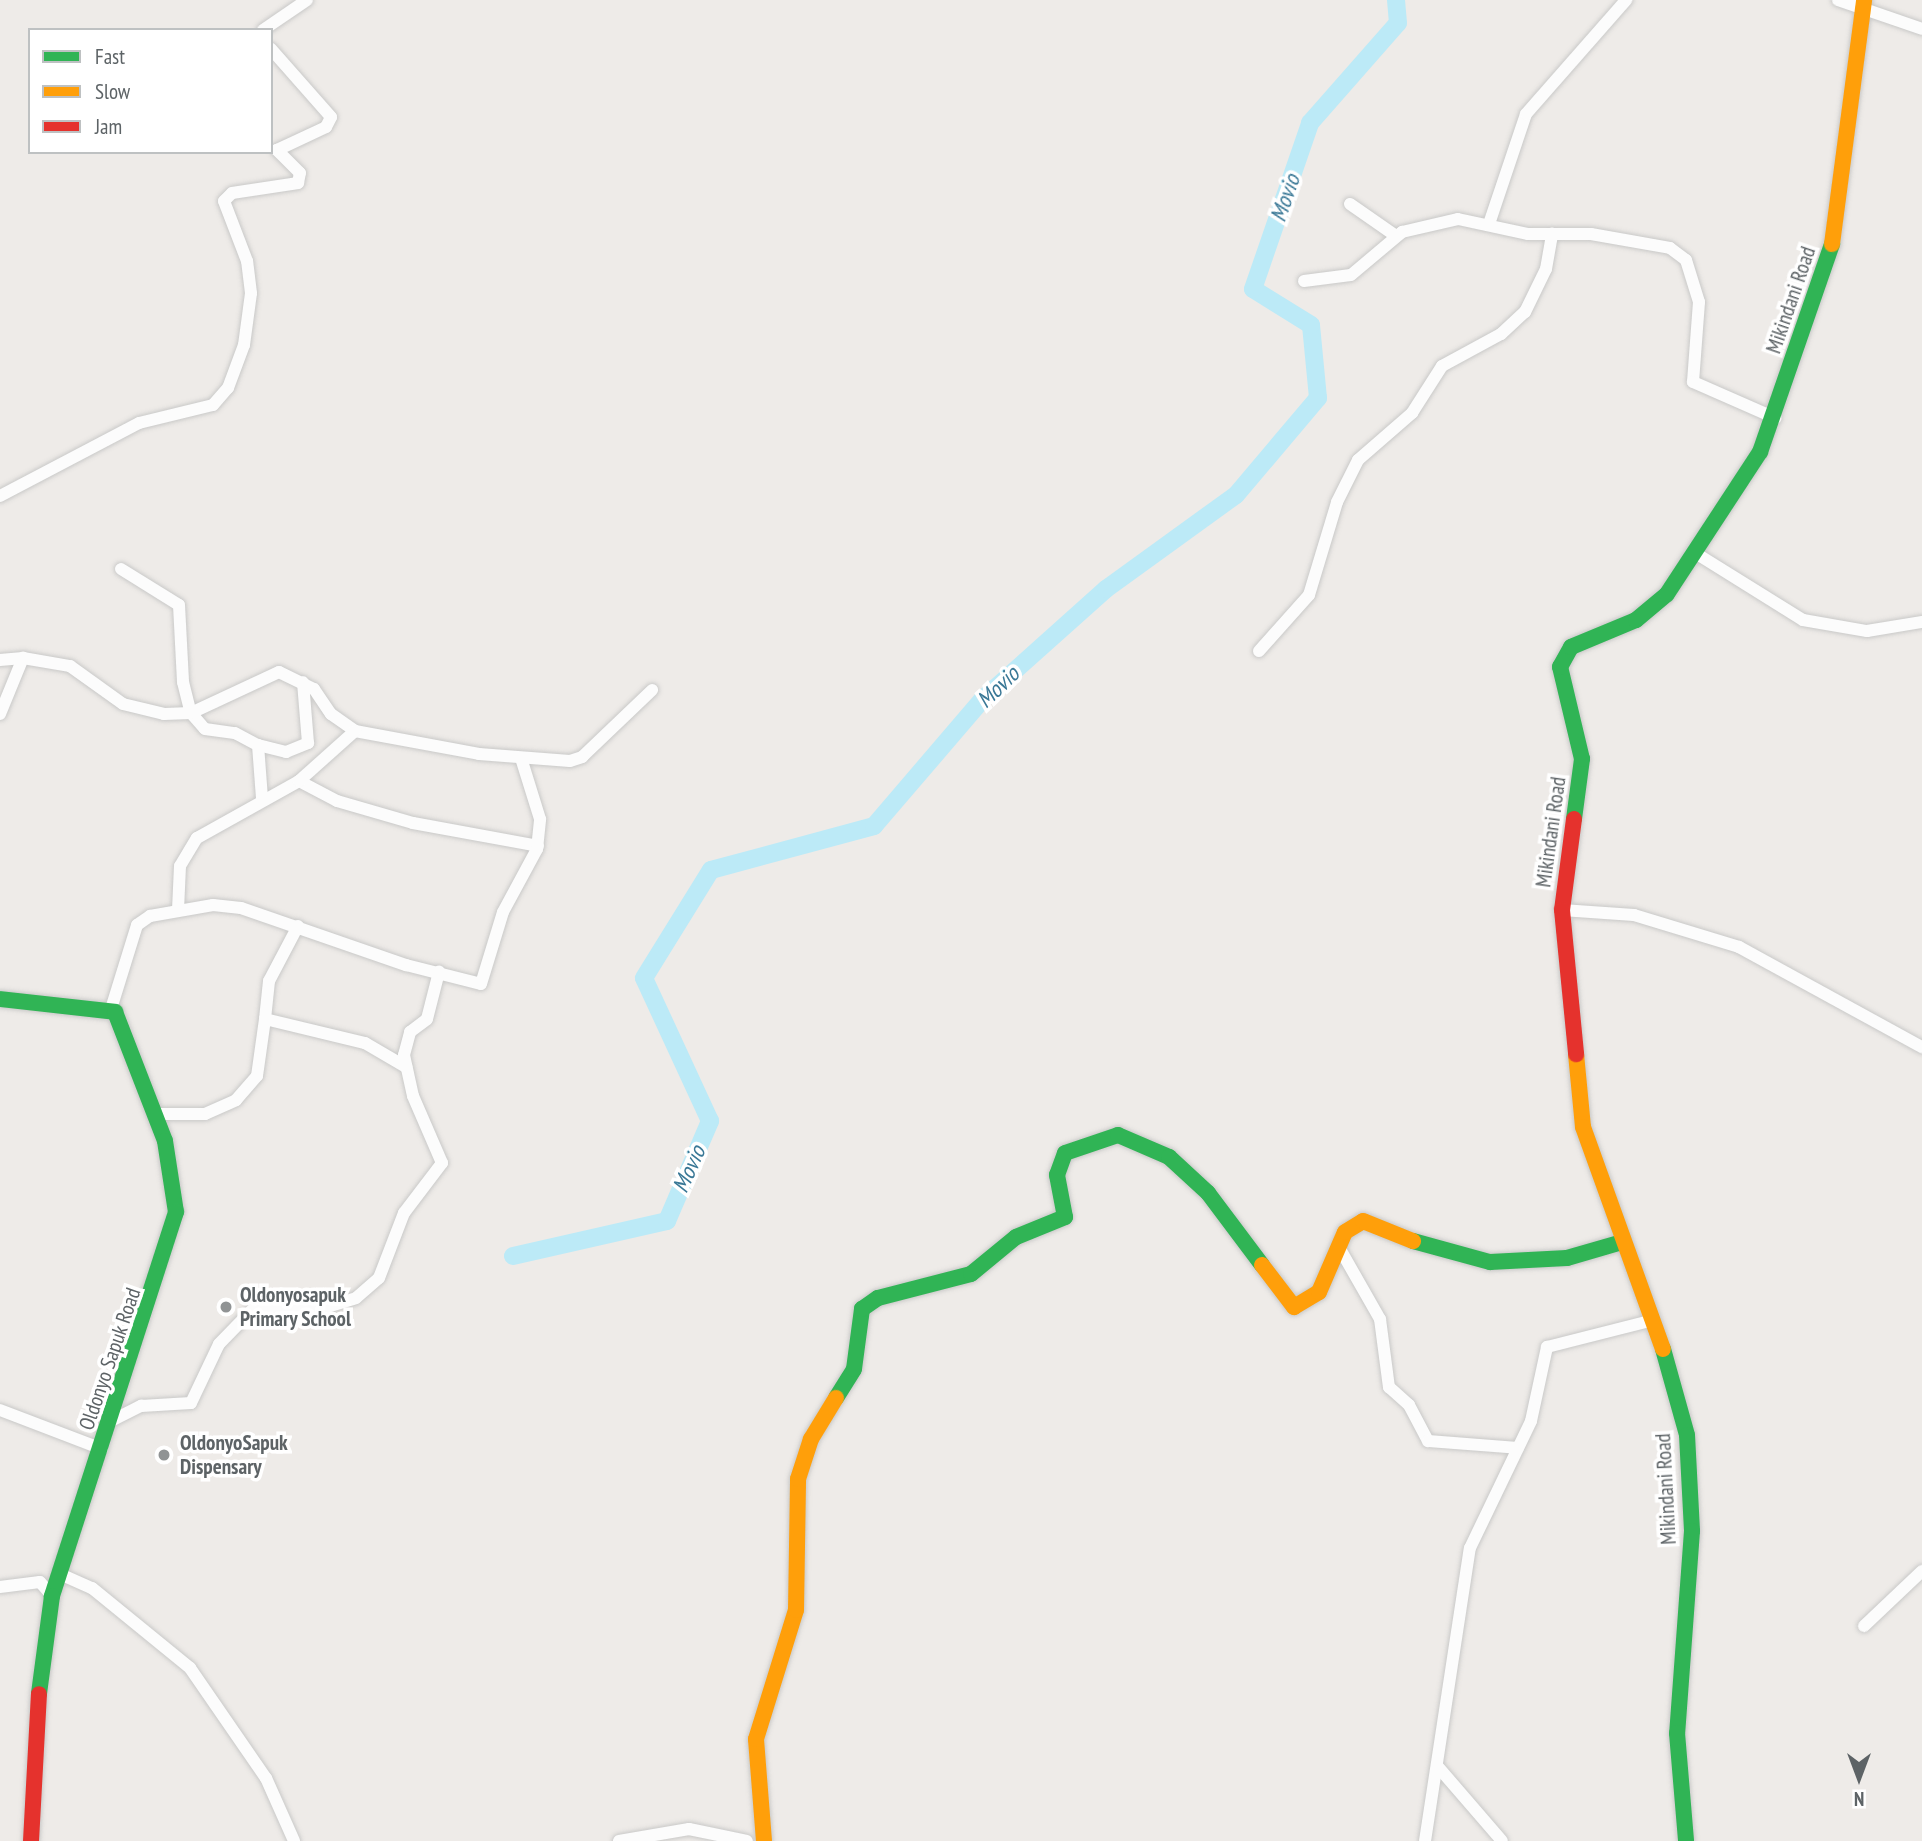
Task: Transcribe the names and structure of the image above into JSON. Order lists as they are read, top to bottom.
{
  "streets": {
    "street": ["Mikindani Road", "Oldonyo Sapuk Road"]
  },
  "water": ["Movio"],
  "places": ["Oldonyosapuk Primary School", "OldonyoSapuk Dispensary"],
  "legend": ["Fast", "Slow", "Jam"],
  "north": "bottom"
}
